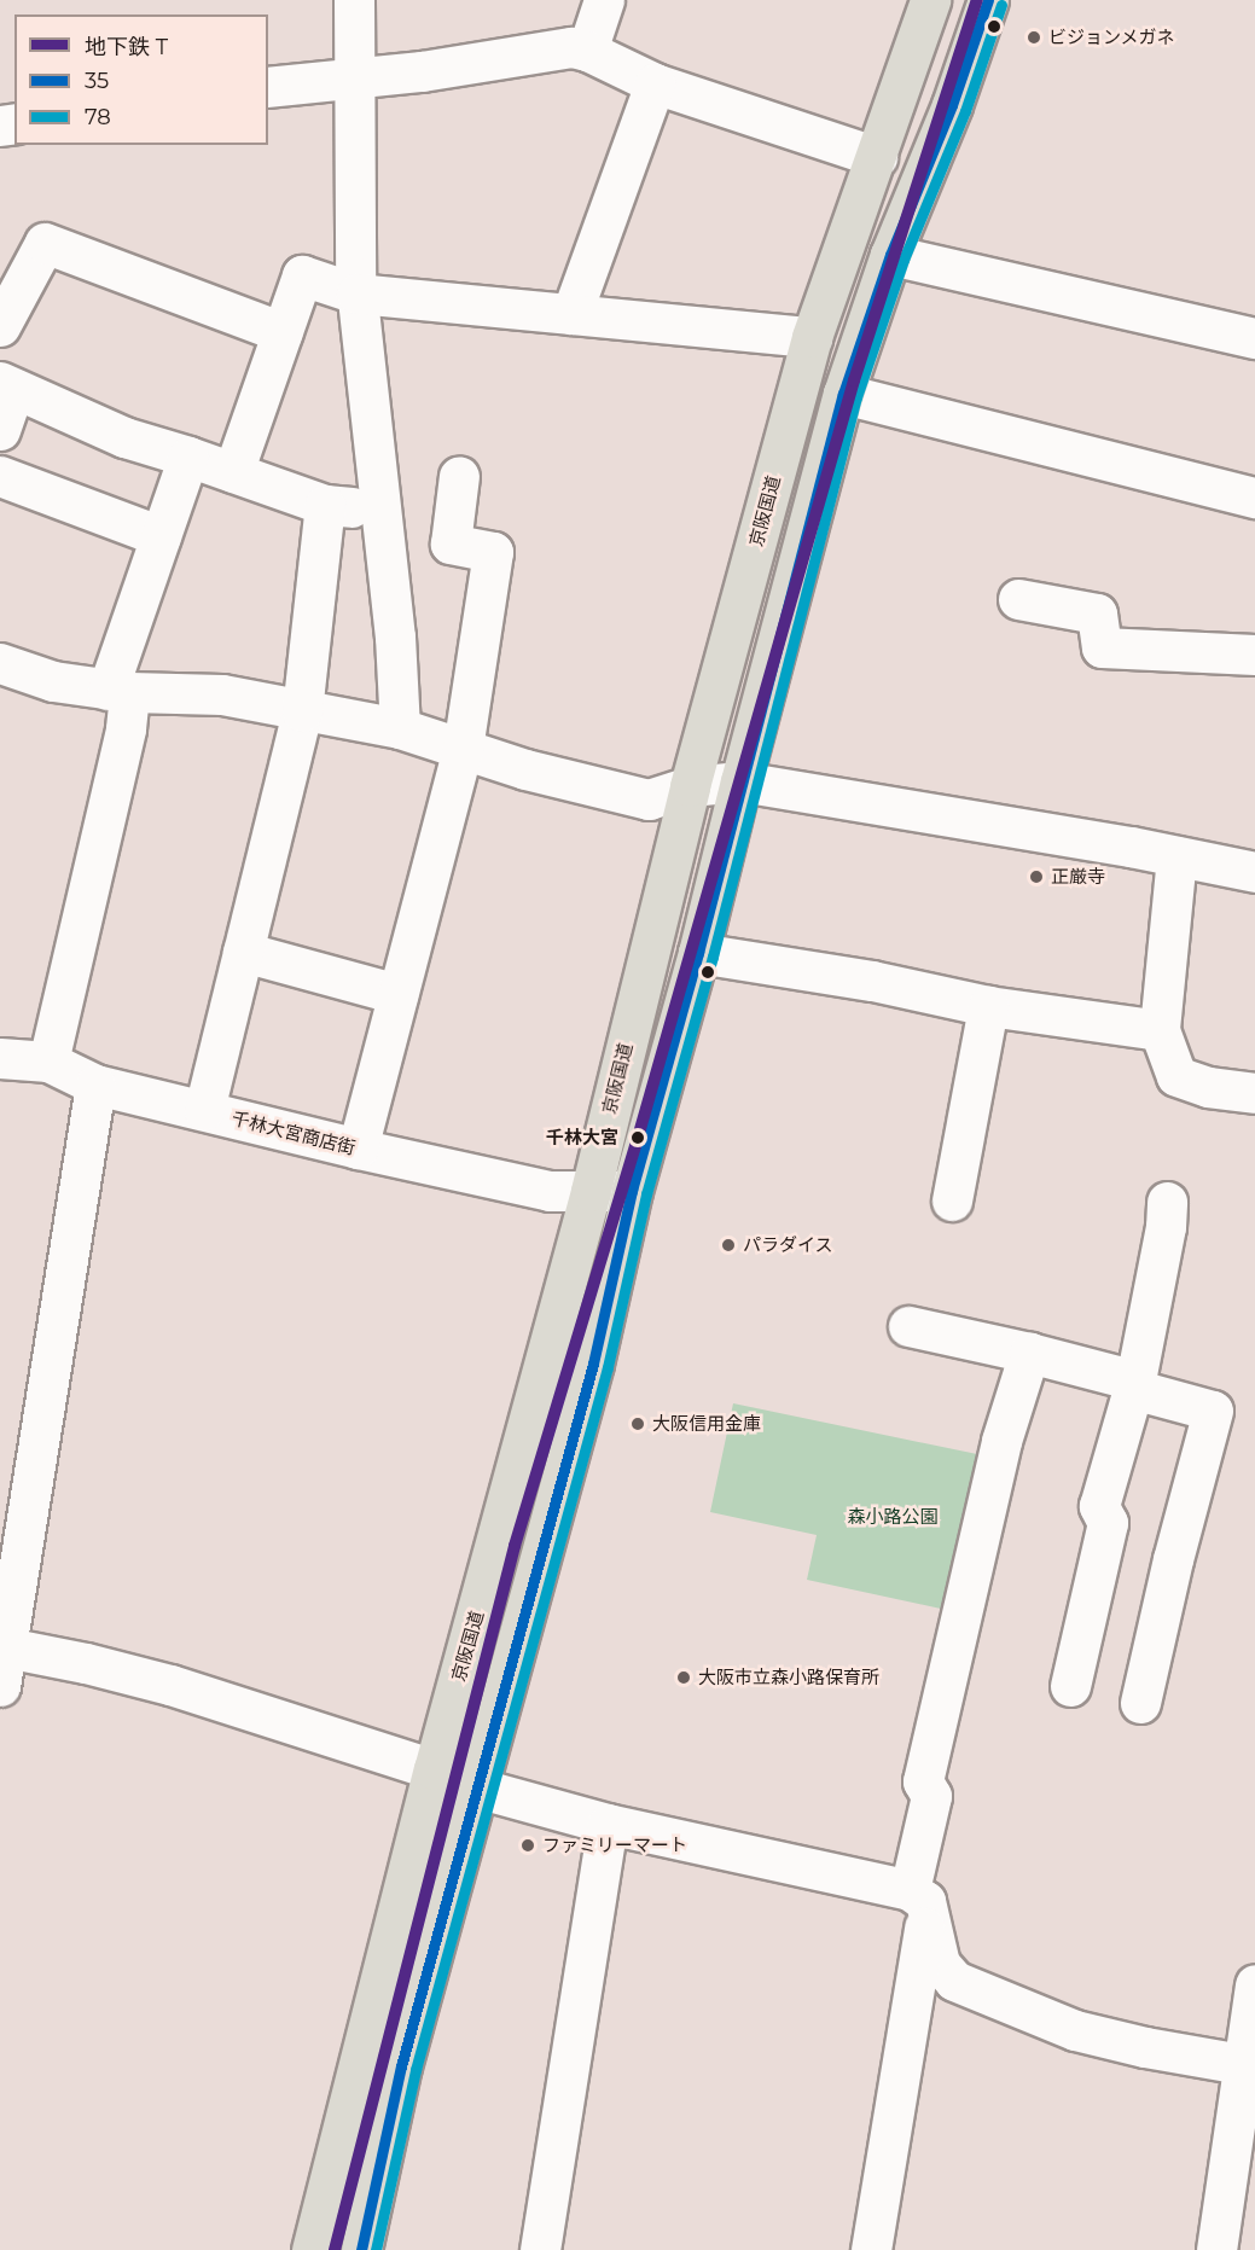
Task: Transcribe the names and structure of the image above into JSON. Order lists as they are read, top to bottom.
{
  "streets": {
    "highway": ["京阪国道"],
    "street": ["千林大宮商店街"]
  },
  "crossings": [
    ["京阪国道", "千林大宮商店街"]
  ],
  "parks": ["森小路公園"],
  "places": [
    "ビジョンメガネ",
    "正厳寺",
    "千林大宮",
    "パラダイス",
    "大阪信用金庫",
    "大阪市立森小路保育所",
    "ファミリーマート"
  ],
  "lines": ["metro line T", "transit line 35", "transit line 78"],
  "legend": ["地下鉄 T", "35", "78"]
}
